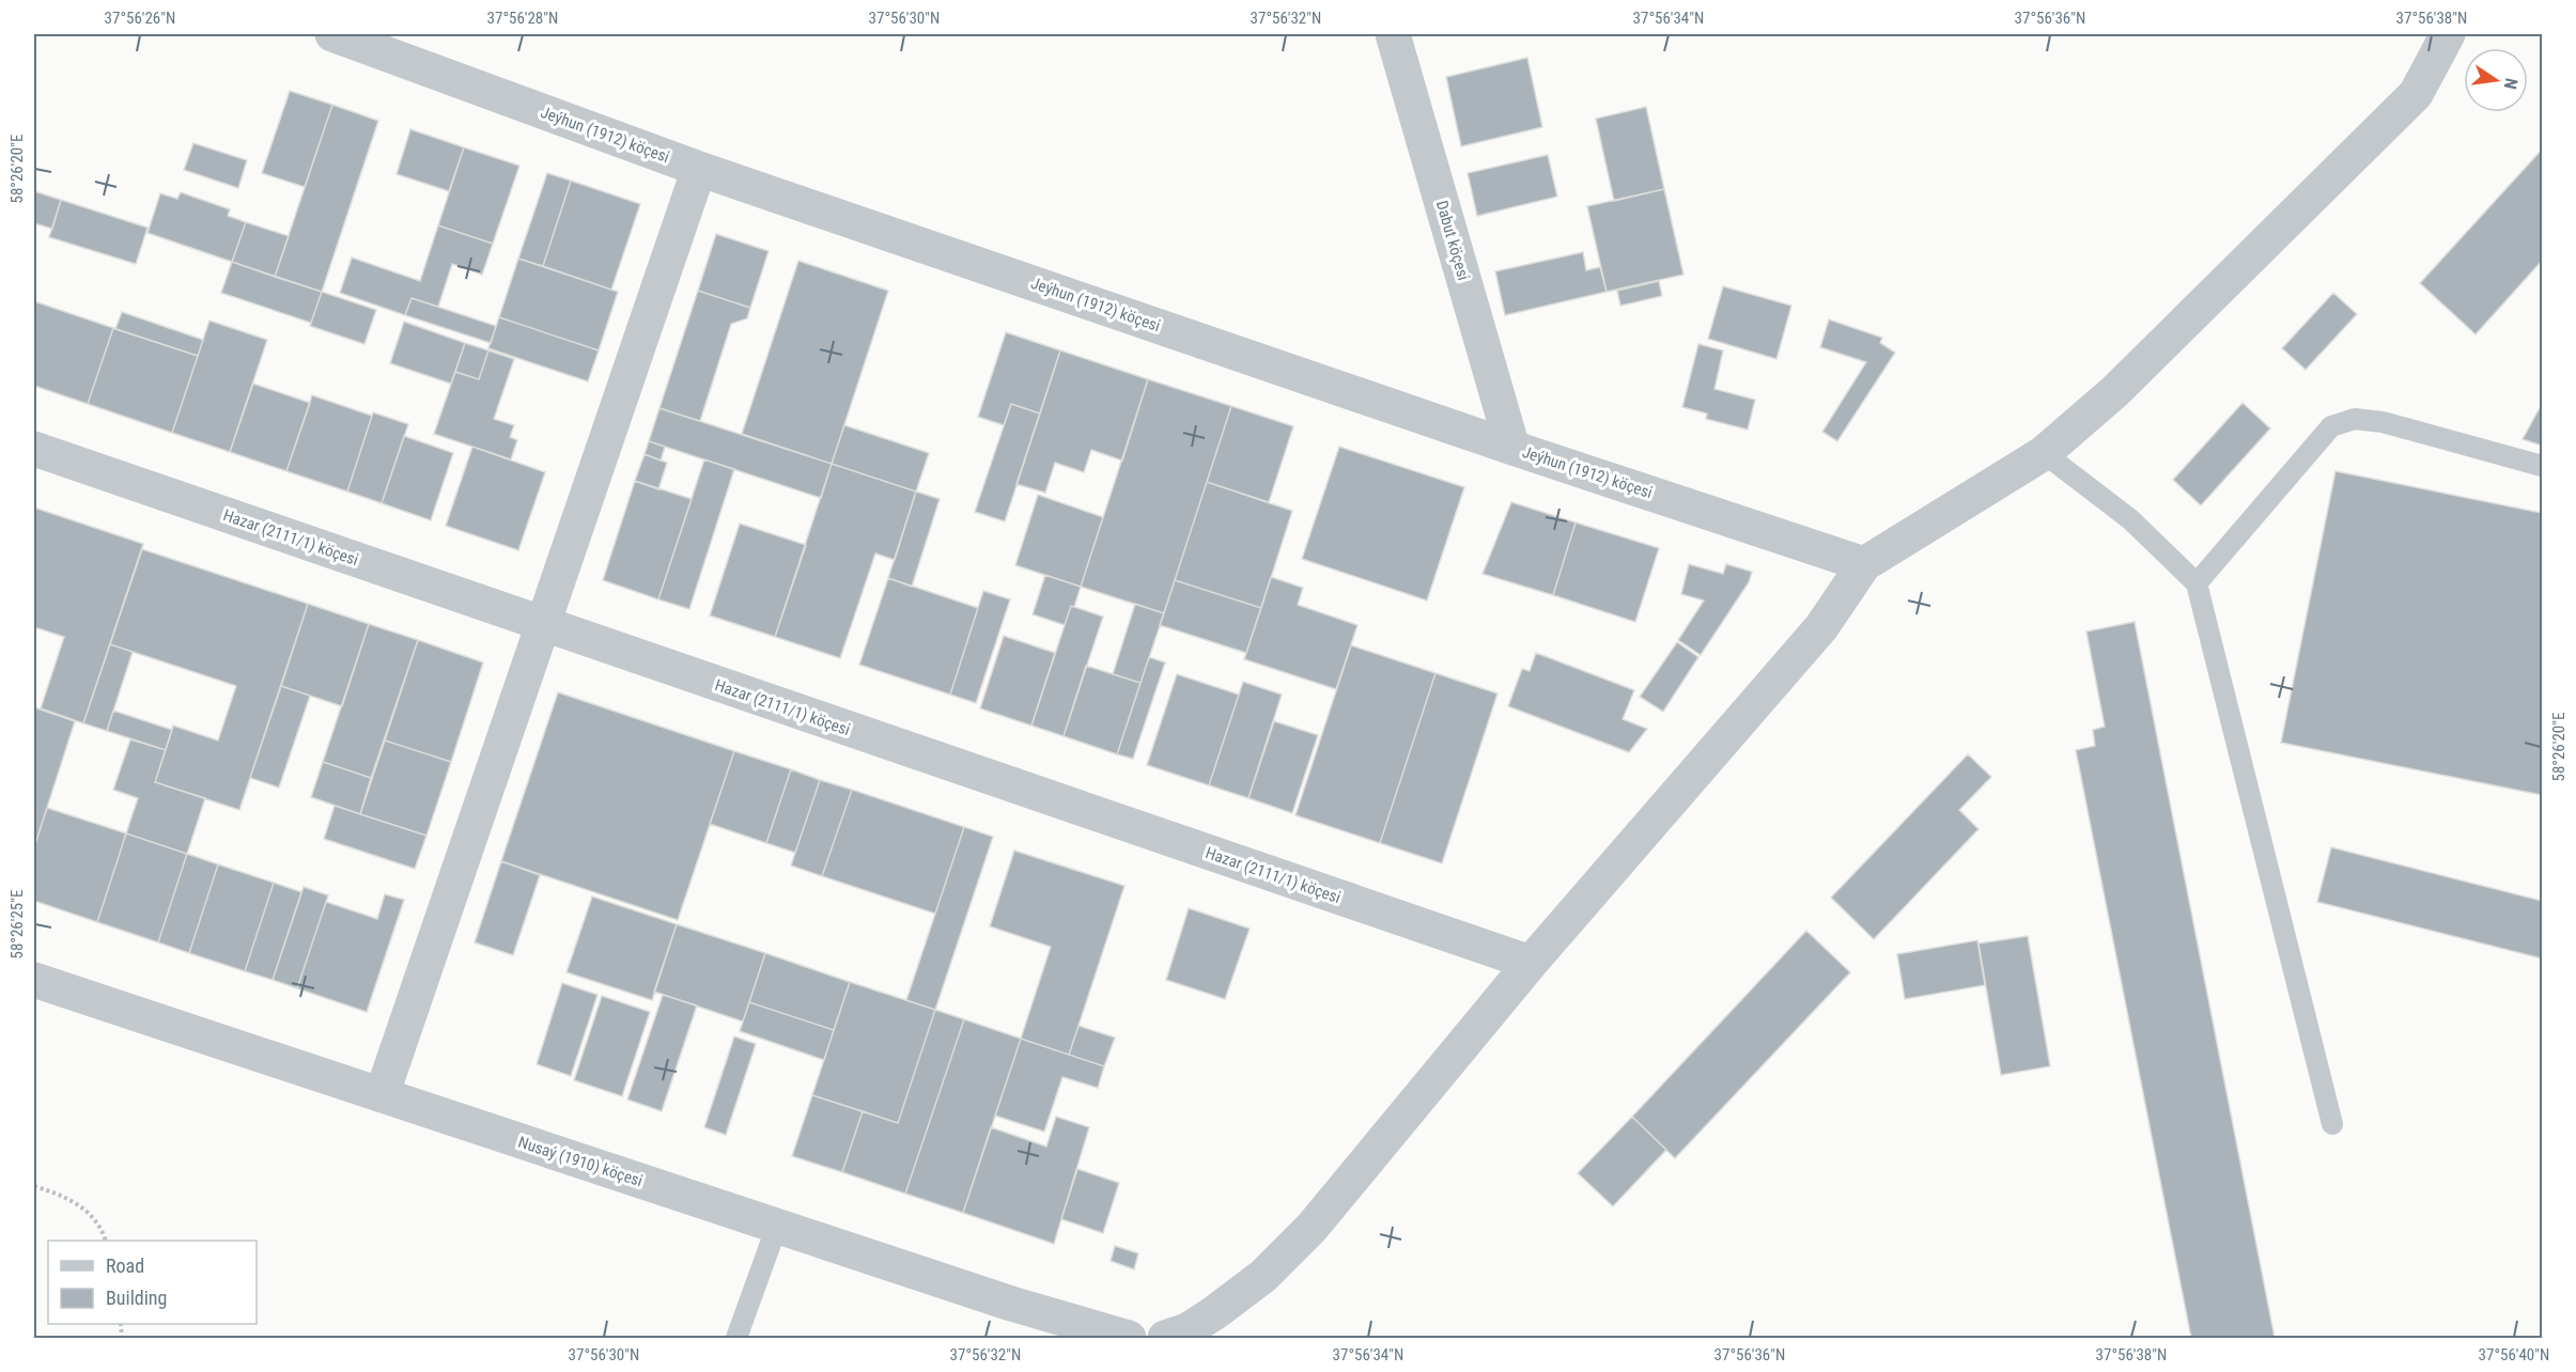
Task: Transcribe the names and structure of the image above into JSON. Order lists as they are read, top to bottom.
{
  "streets": {
    "street": [
      "Jeýhun (1912) köçesi",
      "Dabut köçesi",
      "Hazar (2111/1) köçesi",
      "Nusaý (1910) köçesi"
    ]
  },
  "crossings": [
    ["Jeýhun (1912) köçesi", "Dabut köçesi"]
  ],
  "legend": ["Road", "Building"],
  "north": "right",
  "coordinates": [
    "37°56'26\"N",
    "37°56'28\"N",
    "37°56'30\"N",
    "37°56'32\"N",
    "37°56'34\"N",
    "37°56'36\"N",
    "37°56'38\"N",
    "58°26'20\"E",
    "58°26'25\"E",
    "37°56'40\"N"
  ]
}
